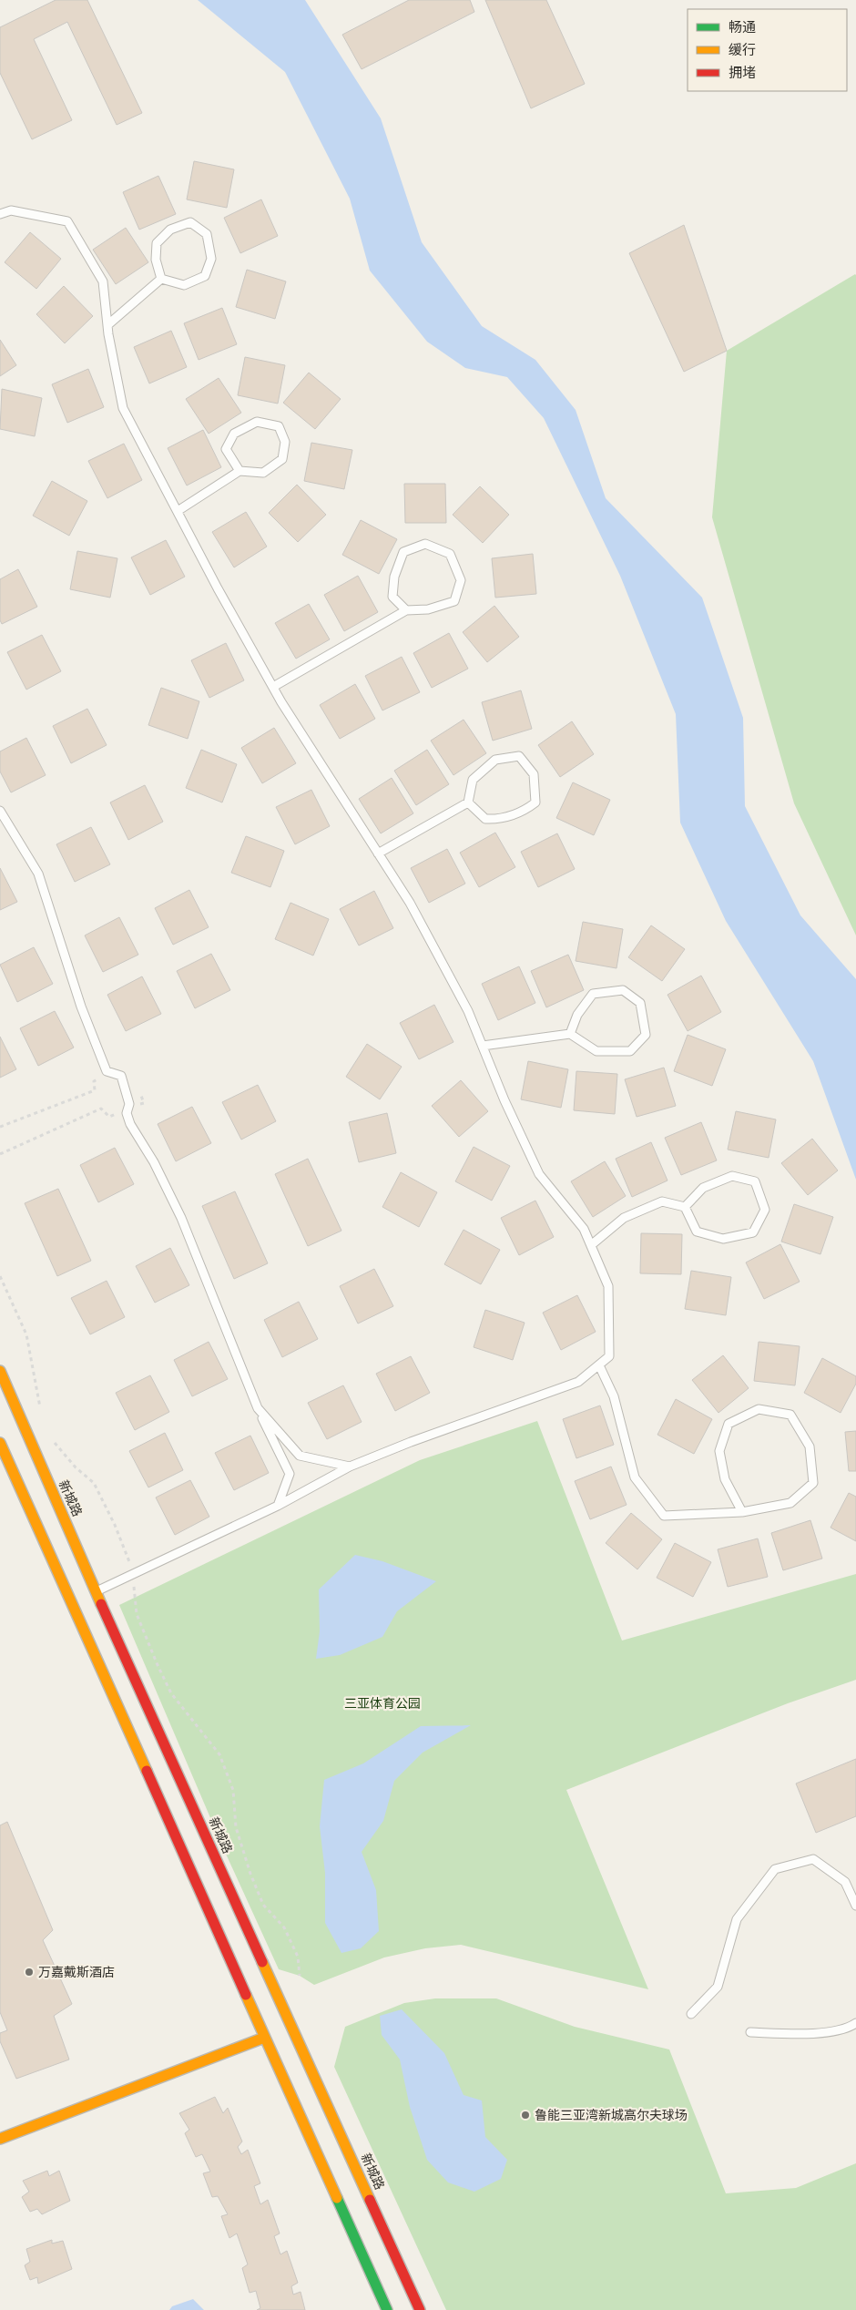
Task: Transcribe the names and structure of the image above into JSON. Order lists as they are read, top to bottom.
{
  "streets": {
    "main road": ["新城路"]
  },
  "parks": ["三亚体育公园"],
  "places": ["万嘉戴斯酒店", "鲁能三亚湾新城高尔夫球场"],
  "legend": ["畅通", "缓行", "拥堵"]
}
